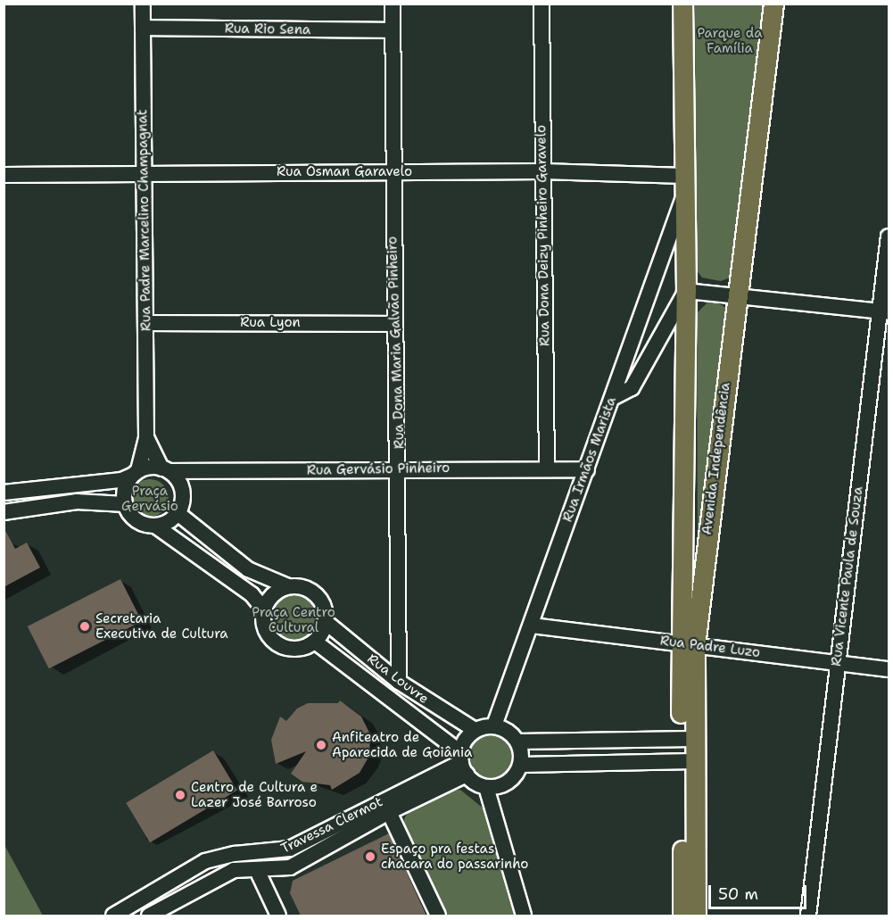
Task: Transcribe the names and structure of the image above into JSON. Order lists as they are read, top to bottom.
{
  "streets": {
    "main road": ["Avenida Independência"],
    "street": [
      "Rua Rio Sena",
      "Rua Osman Garavelo",
      "Rua Padre Marcelino Champagnat",
      "Rua Dona Deizy Pinheiro Garavelo",
      "Rua Lyon",
      "Rua Dona Maria Galvão Pinheiro",
      "Rua Irmãos Marista",
      "Rua Gervásio Pinheiro",
      "Rua Vicente Paula de Souza",
      "Rua Padre Luzo",
      "Rua Louvre",
      "Travessa Clermot"
    ]
  },
  "crossings": [
    ["Rua Rio Sena", "Rua Padre Marcelino Champagnat"],
    ["Rua Rio Sena", "Rua Dona Maria Galvão Pinheiro"],
    ["Rua Osman Garavelo", "Rua Padre Marcelino Champagnat"],
    ["Rua Osman Garavelo", "Rua Dona Deizy Pinheiro Garavelo"],
    ["Rua Osman Garavelo", "Rua Dona Maria Galvão Pinheiro"],
    ["Rua Osman Garavelo", "Avenida Independência"],
    ["Rua Osman Garavelo", "Rua Irmãos Marista"],
    ["Rua Padre Marcelino Champagnat", "Rua Lyon"],
    ["Rua Padre Marcelino Champagnat", "Rua Gervásio Pinheiro"],
    ["Rua Dona Deizy Pinheiro Garavelo", "Rua Gervásio Pinheiro"],
    ["Rua Lyon", "Rua Dona Maria Galvão Pinheiro"],
    ["Rua Dona Maria Galvão Pinheiro", "Rua Gervásio Pinheiro"],
    ["Rua Dona Maria Galvão Pinheiro", "Rua Louvre"],
    ["Avenida Independência", "Rua Irmãos Marista"],
    ["Avenida Independência", "Rua Padre Luzo"],
    ["Rua Irmãos Marista", "Rua Gervásio Pinheiro"],
    ["Rua Irmãos Marista", "Rua Padre Luzo"],
    ["Rua Irmãos Marista", "Rua Louvre"],
    ["Rua Irmãos Marista", "Travessa Clermot"],
    ["Rua Vicente Paula de Souza", "Rua Padre Luzo"],
    ["Rua Louvre", "Travessa Clermot"]
  ],
  "parks": ["Parque da Família", "Praça Gervásio", "Praça Centro Cultural"],
  "places": [
    "Secretaria Executiva de Cultura",
    "Anfiteatro de Aparecida de Goiânia",
    "Centro de Cultura e Lazer José Barroso",
    "Espaço pra festas chacara do passarinho"
  ],
  "scale_bar": "50 m"
}
